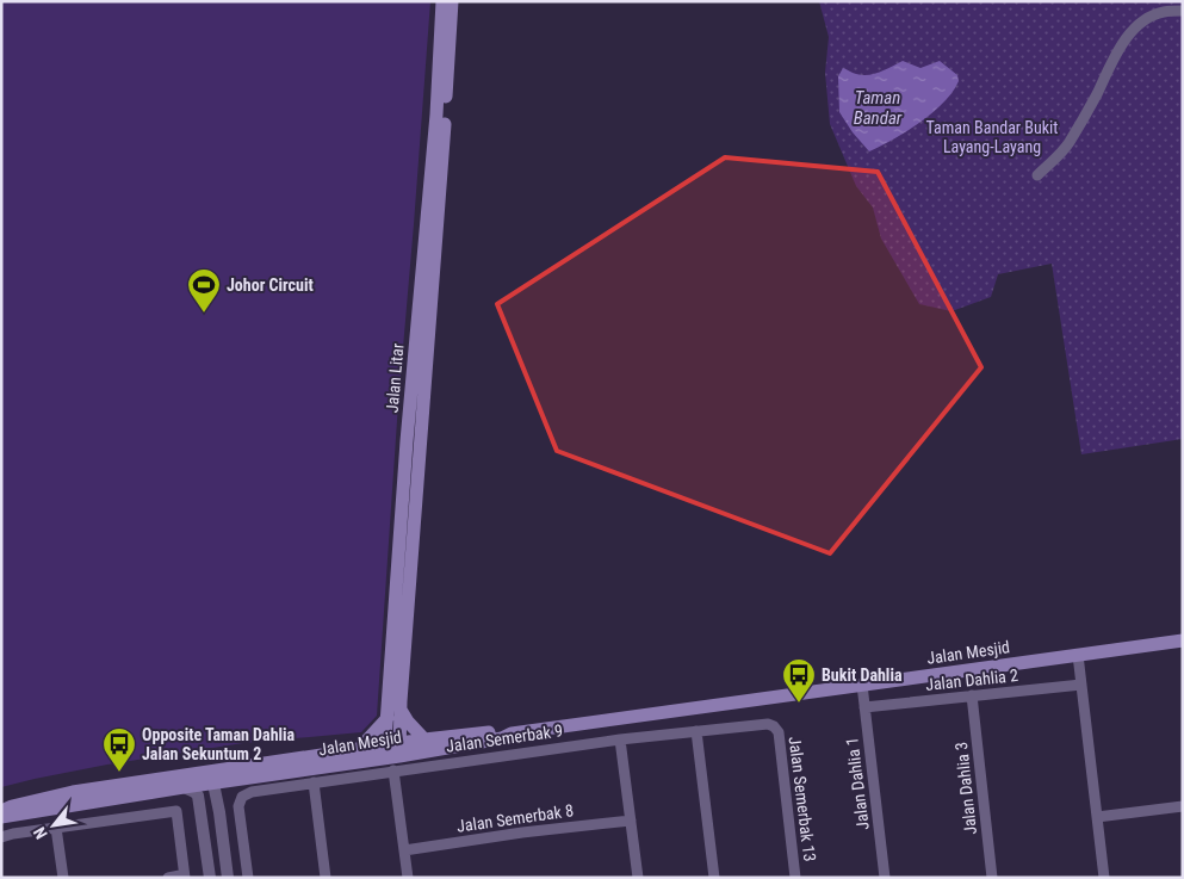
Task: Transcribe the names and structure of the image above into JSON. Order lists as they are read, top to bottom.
{
  "streets": {
    "main road": ["Jalan Litar", "Jalan Mesjid"],
    "street": [
      "Jalan Dahlia 2",
      "Jalan Semerbak 9",
      "Jalan Dahlia 1",
      "Jalan Dahlia 3",
      "Jalan Semerbak 13",
      "Jalan Semerbak 8"
    ]
  },
  "crossings": [
    ["Jalan Litar", "Jalan Mesjid"],
    ["Jalan Mesjid", "Jalan Dahlia 1"],
    ["Jalan Dahlia 2", "Jalan Dahlia 1"],
    ["Jalan Dahlia 2", "Jalan Dahlia 3"],
    ["Jalan Semerbak 9", "Jalan Semerbak 13"]
  ],
  "water": ["Taman Bandar"],
  "parks": ["Taman Bandar Bukit Layang-Layang"],
  "places": {
    "sports": ["Johor Circuit"],
    "bus stop": ["Bukit Dahlia", "Opposite Taman Dahlia Jalan Sekuntum 2"]
  },
  "north": "bottom left"
}
